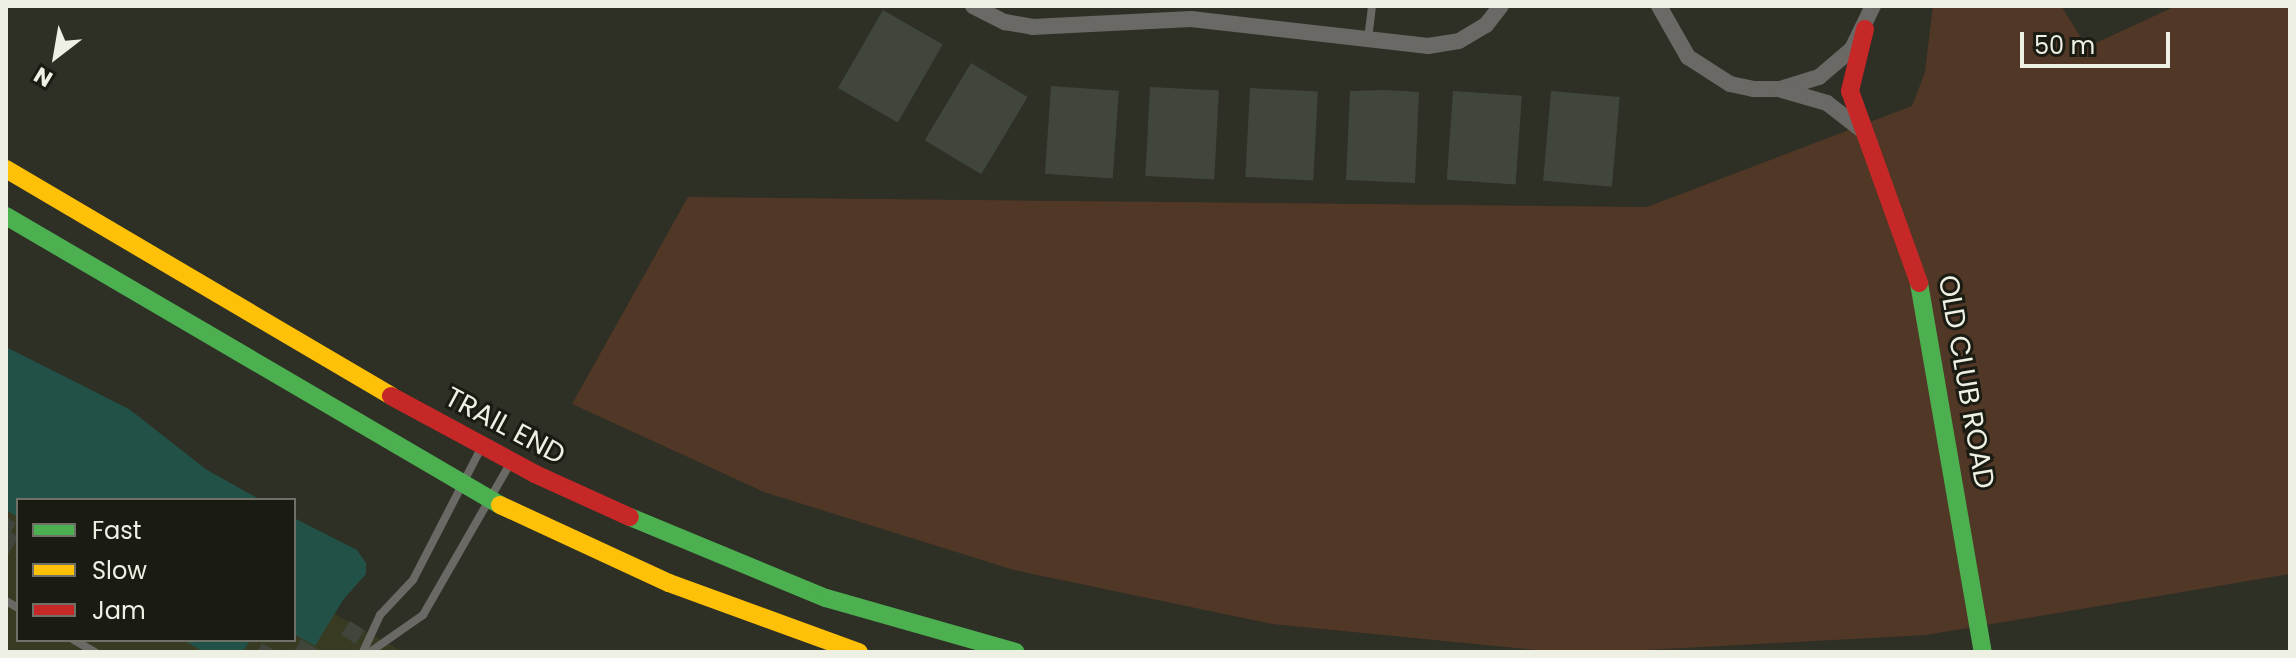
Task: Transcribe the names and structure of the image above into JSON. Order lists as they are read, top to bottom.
{
  "streets": {
    "street": ["OLD CLUB ROAD", "TRAIL END"]
  },
  "legend": ["Fast", "Slow", "Jam"],
  "scale_bar": "50 m",
  "north": "bottom left"
}
